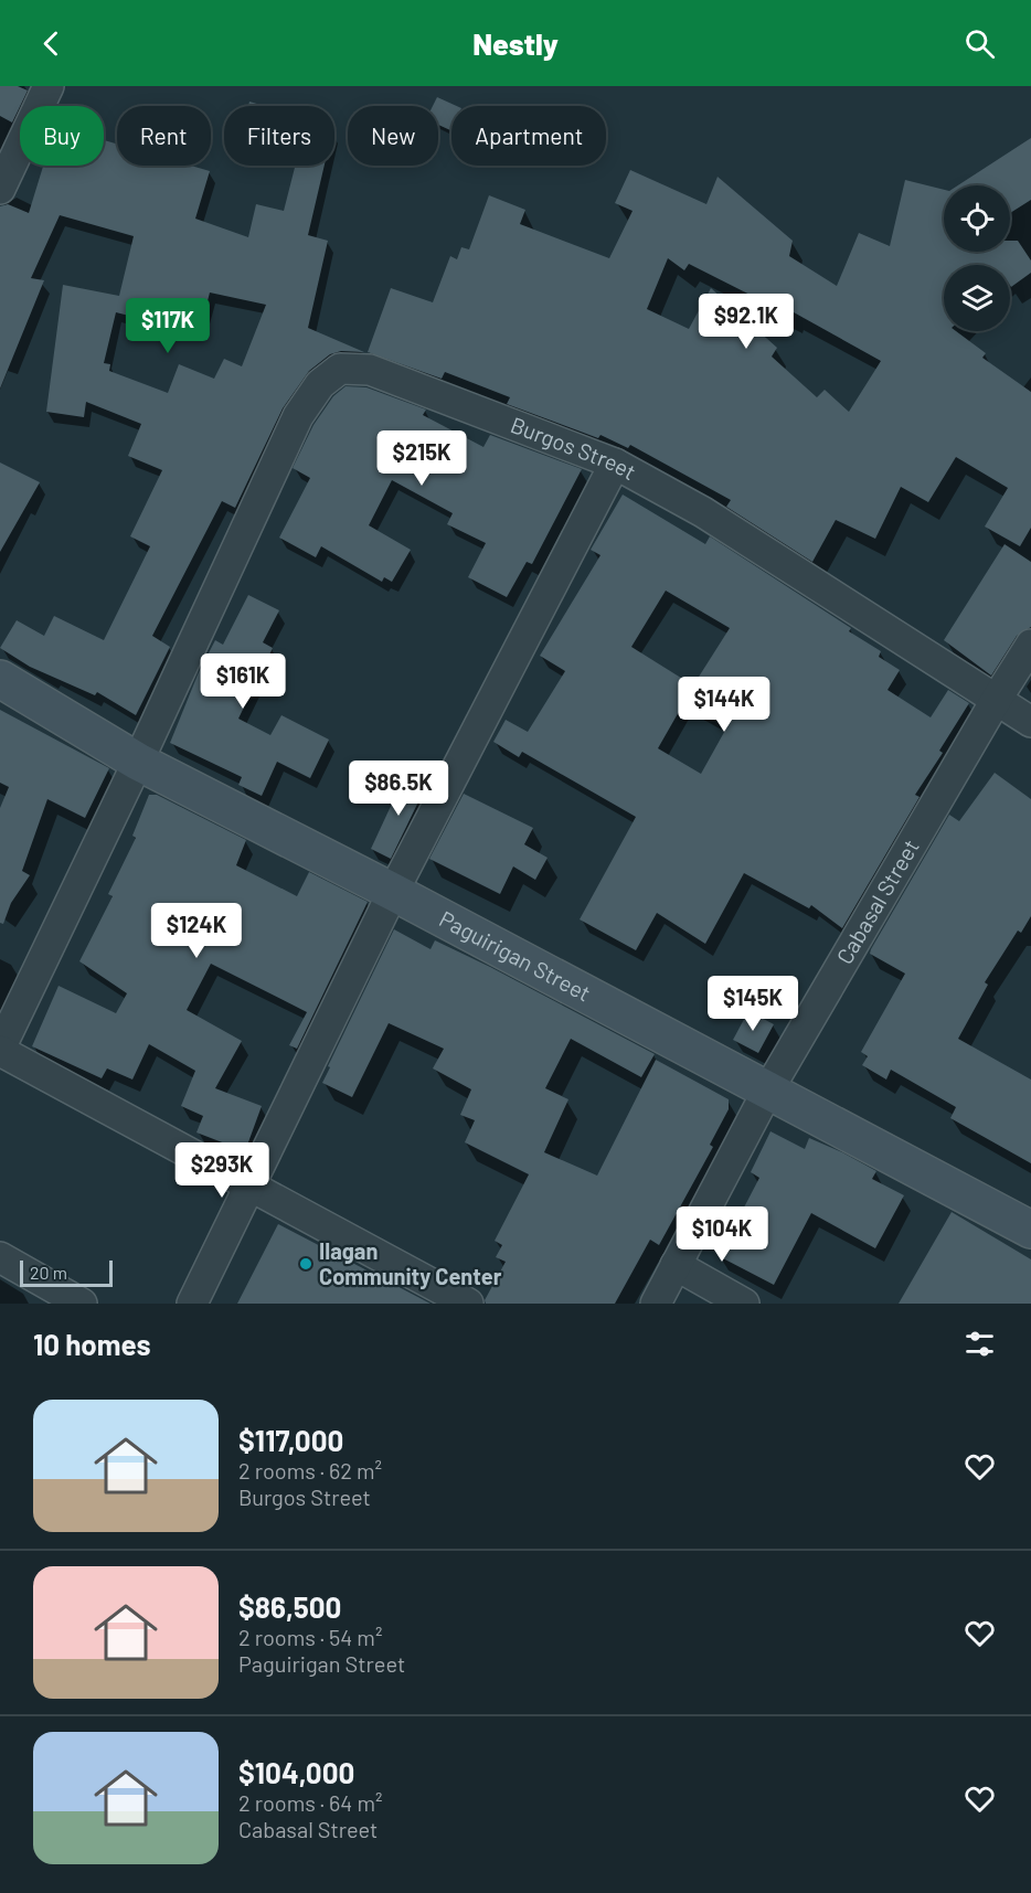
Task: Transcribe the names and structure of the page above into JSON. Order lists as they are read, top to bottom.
{
  "streets": {
    "main road": ["Paguirigan Street"],
    "street": ["Burgos Street", "Cabasal Street"]
  },
  "crossings": [
    ["Burgos Street", "Cabasal Street"],
    ["Burgos Street", "Paguirigan Street"],
    ["Cabasal Street", "Paguirigan Street"]
  ],
  "places": ["Ilagan Community Center"],
  "scale_bar": "20 m",
  "page": {
    "header": "Nestly",
    "chip": [
      "Buy",
      "Rent",
      "Filters",
      "New",
      "Apartment"
    ],
    "price": [
      "$92.1K",
      "$117K",
      "$215K",
      "$161K",
      "$144K",
      "$86.5K",
      "$124K",
      "$145K",
      "$293K",
      "$104K"
    ],
    "scale": "20 m",
    "heading": "10 homes",
    "list": [
      {
        "name": "$117,000",
        "note": "2 rooms · 62 m² · Burgos Street"
      },
      {
        "name": "$86,500",
        "note": "2 rooms · 54 m² · Paguirigan Street"
      },
      {
        "name": "$104,000",
        "note": "2 rooms · 64 m² · Cabasal Street"
      }
    ]
  }
}
